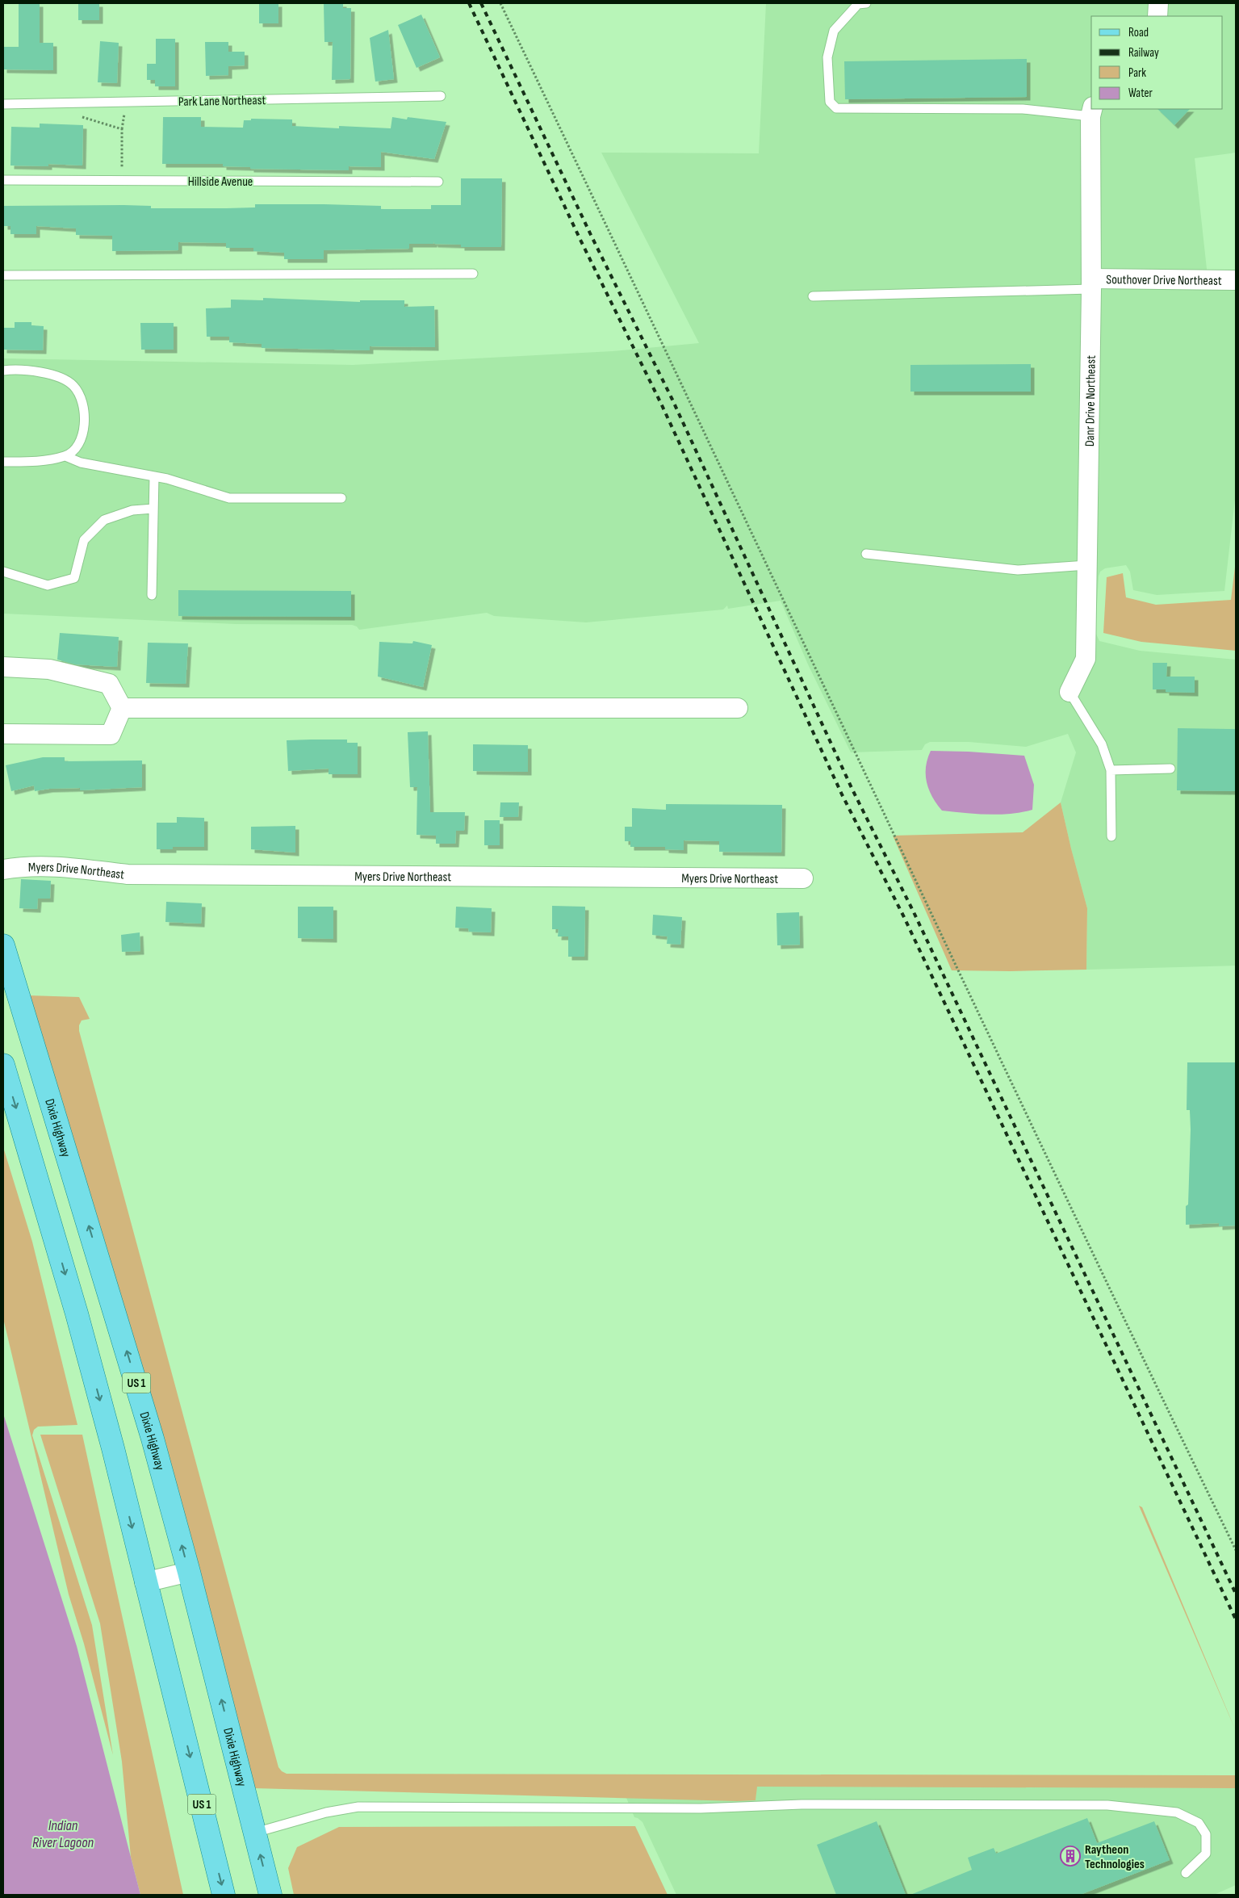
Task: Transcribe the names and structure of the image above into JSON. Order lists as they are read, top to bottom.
{
  "streets": {
    "main road": ["Dixie Highway", "US 1"],
    "street": ["Southover Drive Northeast", "Danr Drive Northeast", "Myers Drive Northeast"],
    "lane": ["Park Lane Northeast", "Hillside Avenue"]
  },
  "crossings": [
    ["Southover Drive Northeast", "Danr Drive Northeast"]
  ],
  "water": ["Indian River Lagoon"],
  "places": {
    "building": ["Raytheon Technologies"]
  },
  "legend": [
    "Road",
    "Railway",
    "Park",
    "Water"
  ]
}
